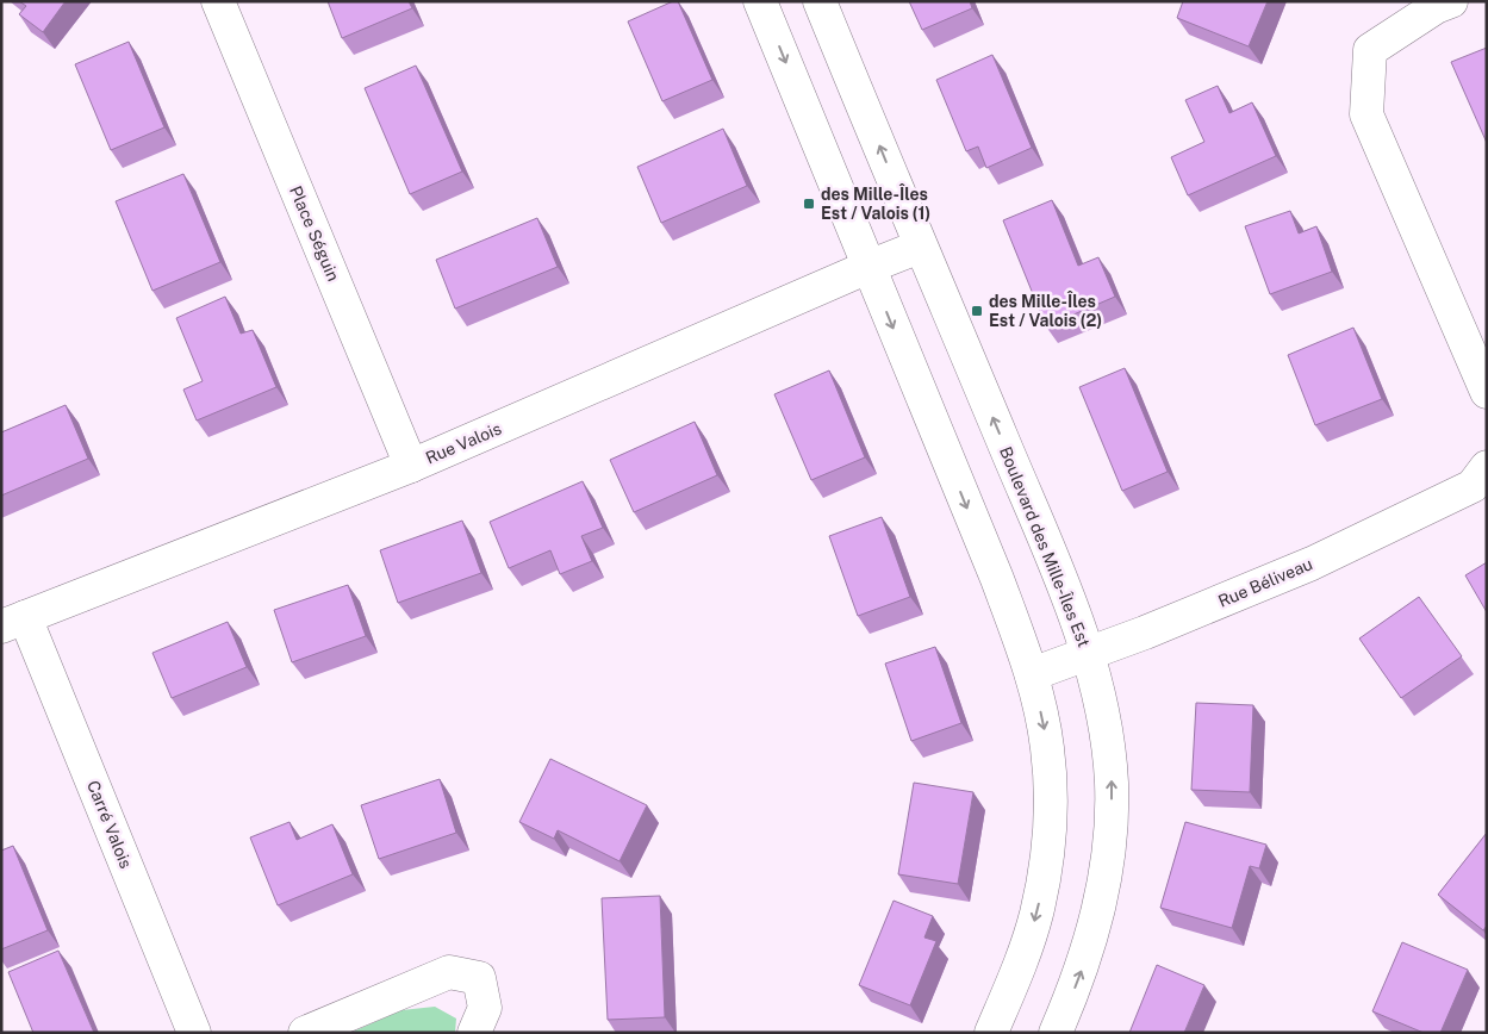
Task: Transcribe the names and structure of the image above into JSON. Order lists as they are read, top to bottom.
{
  "streets": {
    "street": [
      "Place Séguin",
      "Rue Valois",
      "Boulevard des Mille-Îles Est",
      "Rue Béliveau",
      "Carré Valois"
    ]
  },
  "crossings": [
    ["Place Séguin", "Rue Valois"],
    ["Rue Valois", "Boulevard des Mille-Îles Est"],
    ["Rue Valois", "Carré Valois"],
    ["Boulevard des Mille-Îles Est", "Rue Béliveau"]
  ],
  "places": {
    "transit": ["des Mille-Îles Est / Valois (1)", "des Mille-Îles Est / Valois (2)"]
  }
}
